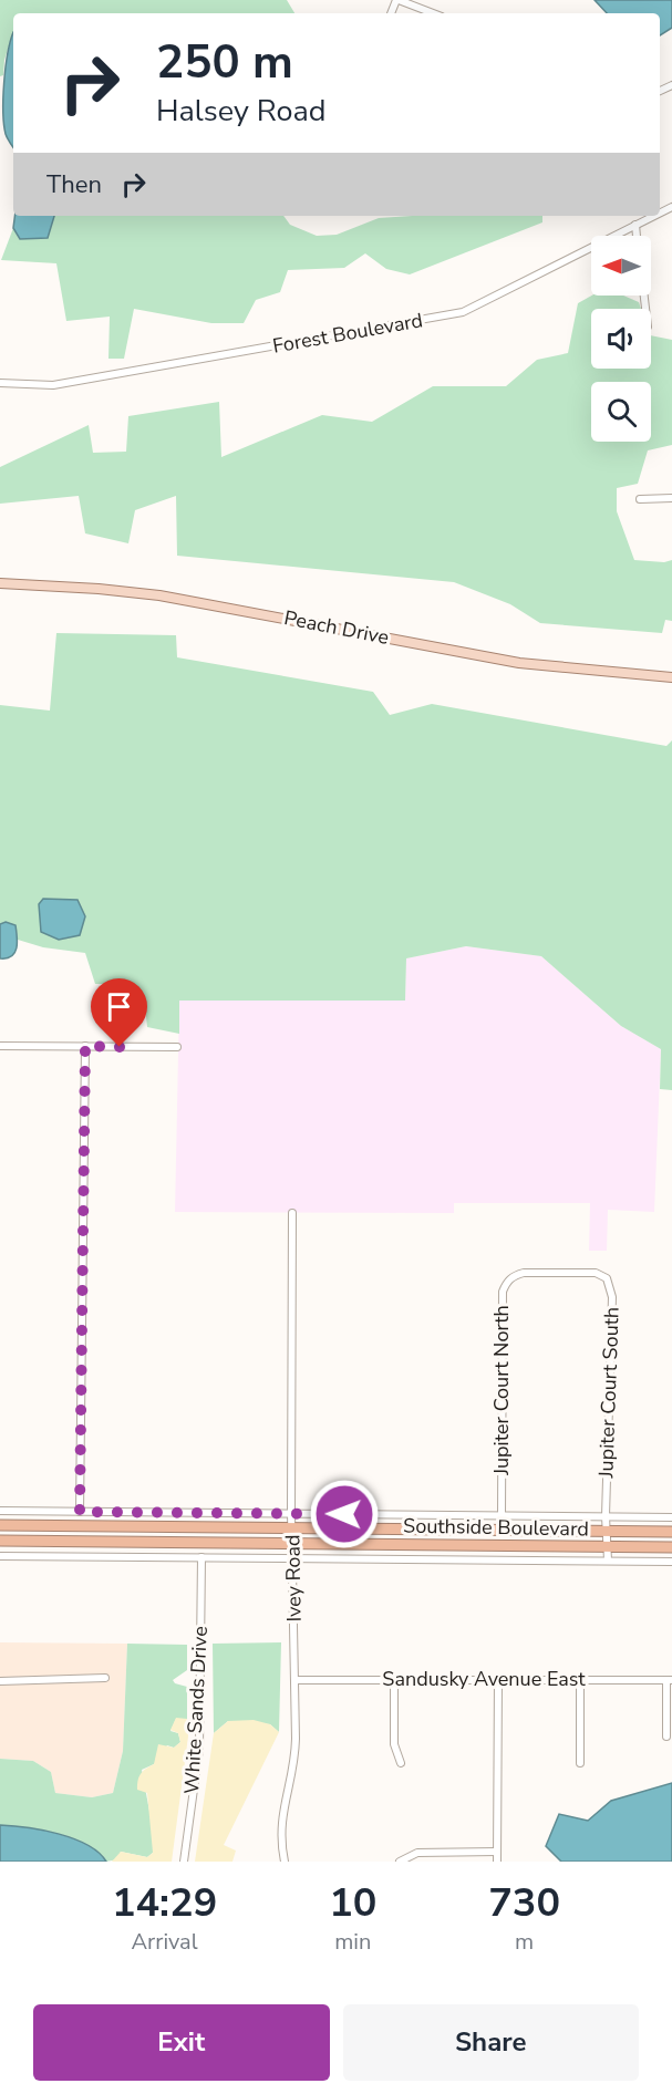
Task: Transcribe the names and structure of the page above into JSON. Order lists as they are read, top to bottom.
{
  "streets": {
    "highway": ["Southside Boulevard"],
    "main road": ["Peach Drive"],
    "street": [
      "Forest Boulevard",
      "Jupiter Court North",
      "Jupiter Court South",
      "Ivey Road",
      "Sandusky Avenue East",
      "White Sands Drive"
    ]
  },
  "crossings": [
    ["Jupiter Court North", "Jupiter Court South"],
    ["Jupiter Court South", "Southside Boulevard"],
    ["Southside Boulevard", "Ivey Road"],
    ["Ivey Road", "Sandusky Avenue East"]
  ],
  "north": "left",
  "page": {
    "turn": ["250 m", "Halsey Road"],
    "then": "Then",
    "eta": [
      "14:29",
      "Arrival",
      "10",
      "min",
      "730",
      "m"
    ],
    "buttons": ["Exit", "Share"]
  }
}
